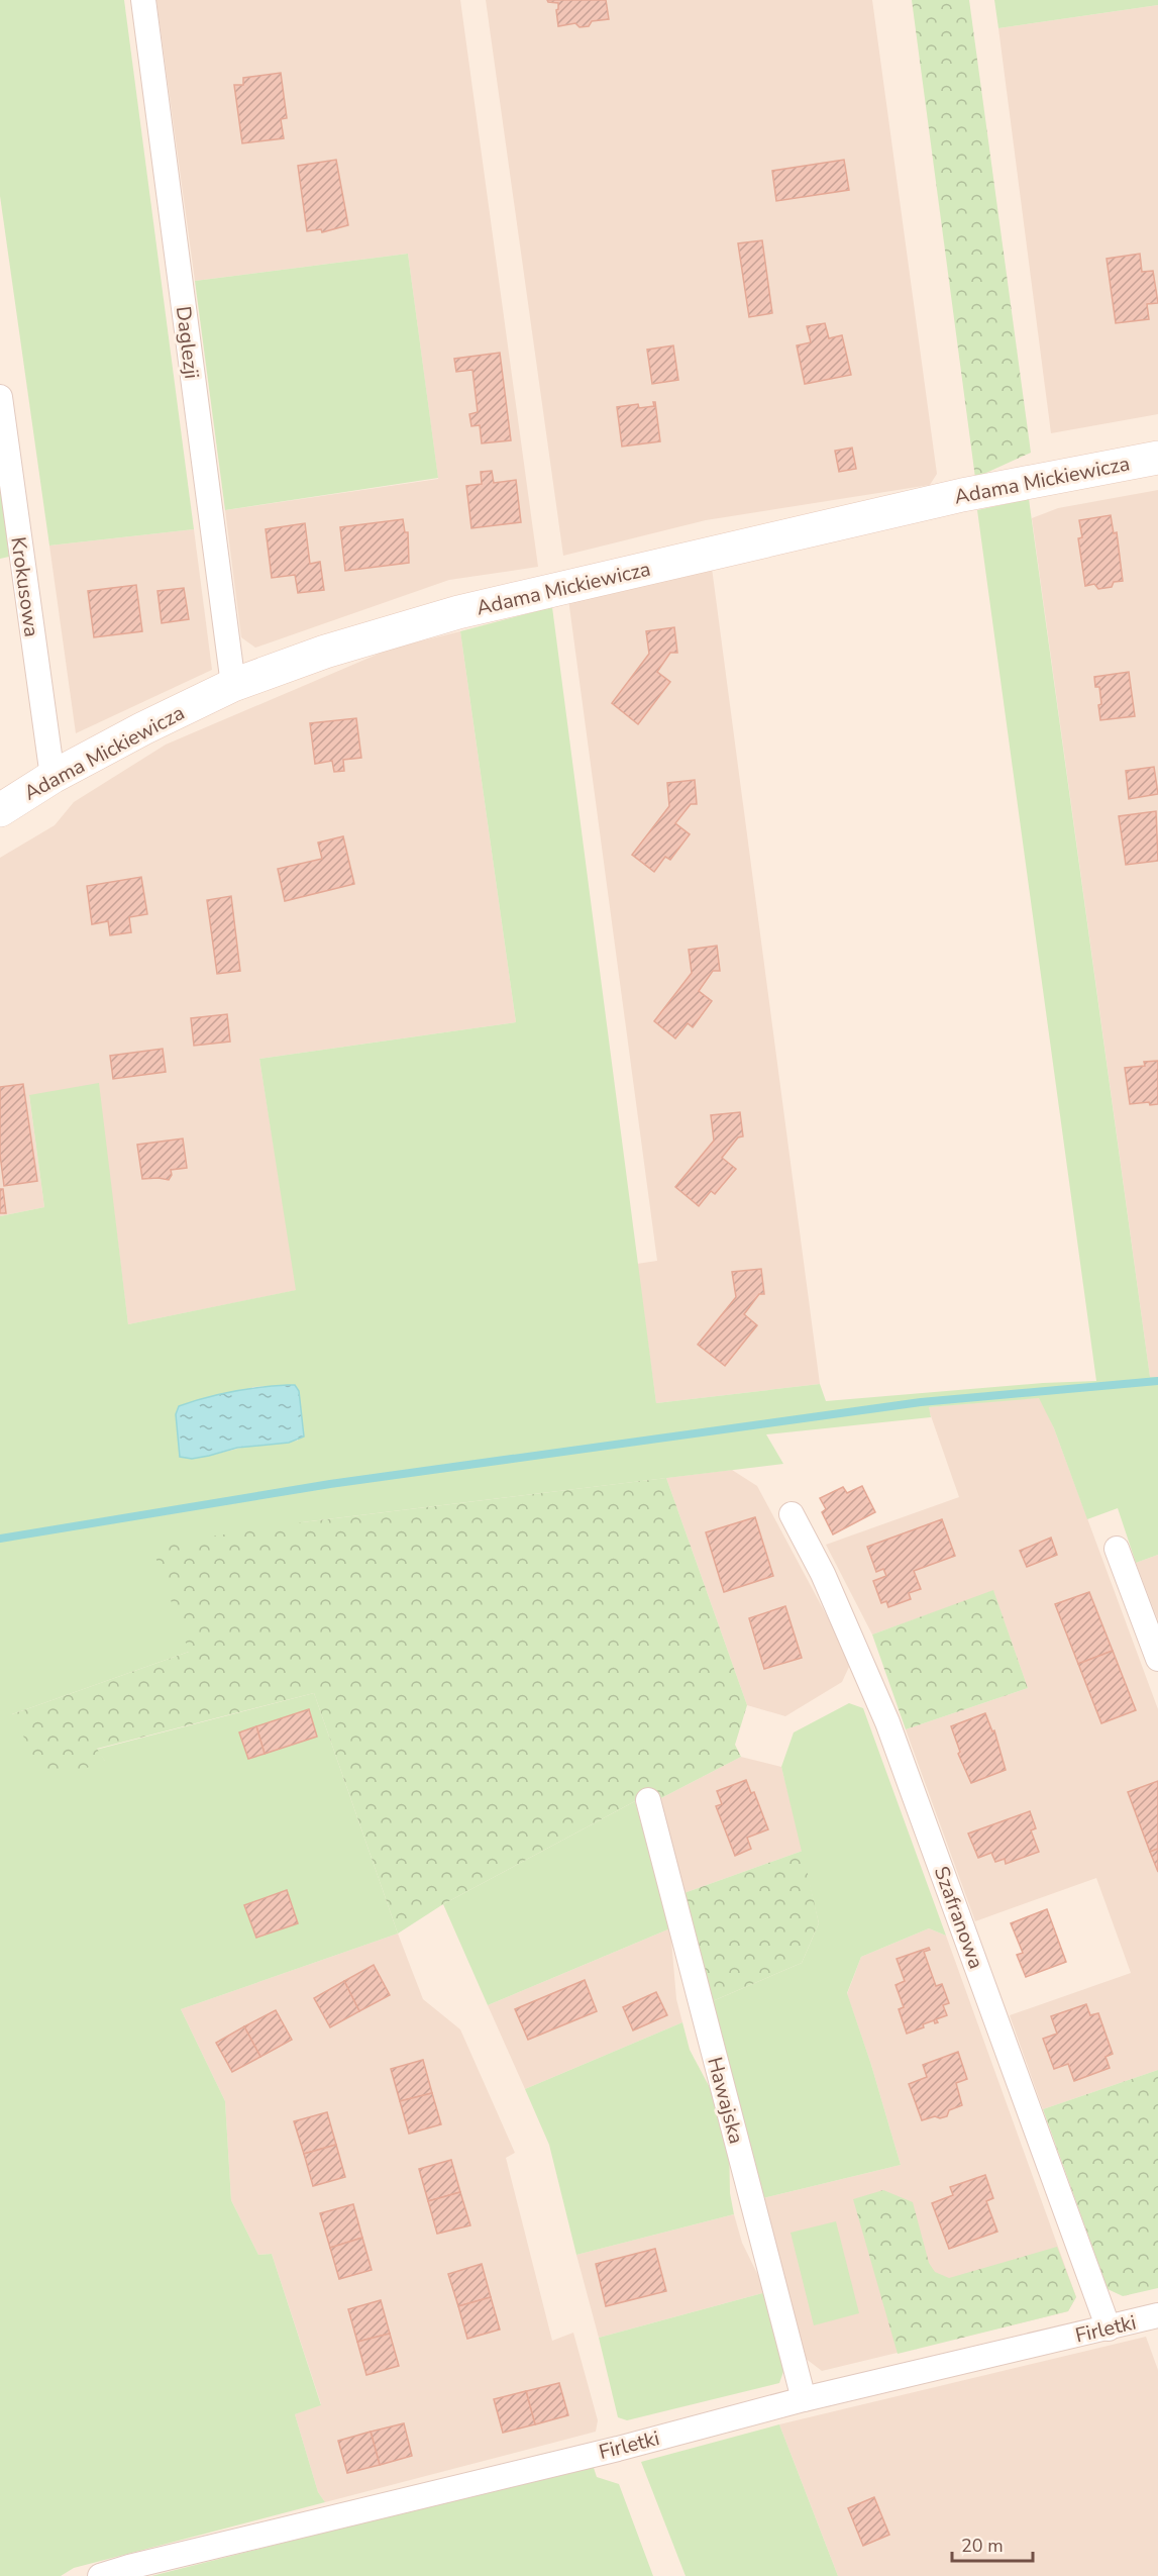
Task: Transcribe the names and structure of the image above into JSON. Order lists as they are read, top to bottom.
{
  "streets": {
    "street": [
      "Daglezji",
      "Adama Mickiewicza",
      "Krokusowa",
      "Szafranowa",
      "Hawajska",
      "Firletki"
    ]
  },
  "crossings": [
    ["Daglezji", "Adama Mickiewicza"],
    ["Adama Mickiewicza", "Krokusowa"],
    ["Szafranowa", "Firletki"],
    ["Hawajska", "Firletki"]
  ],
  "scale_bar": "20 m"
}
